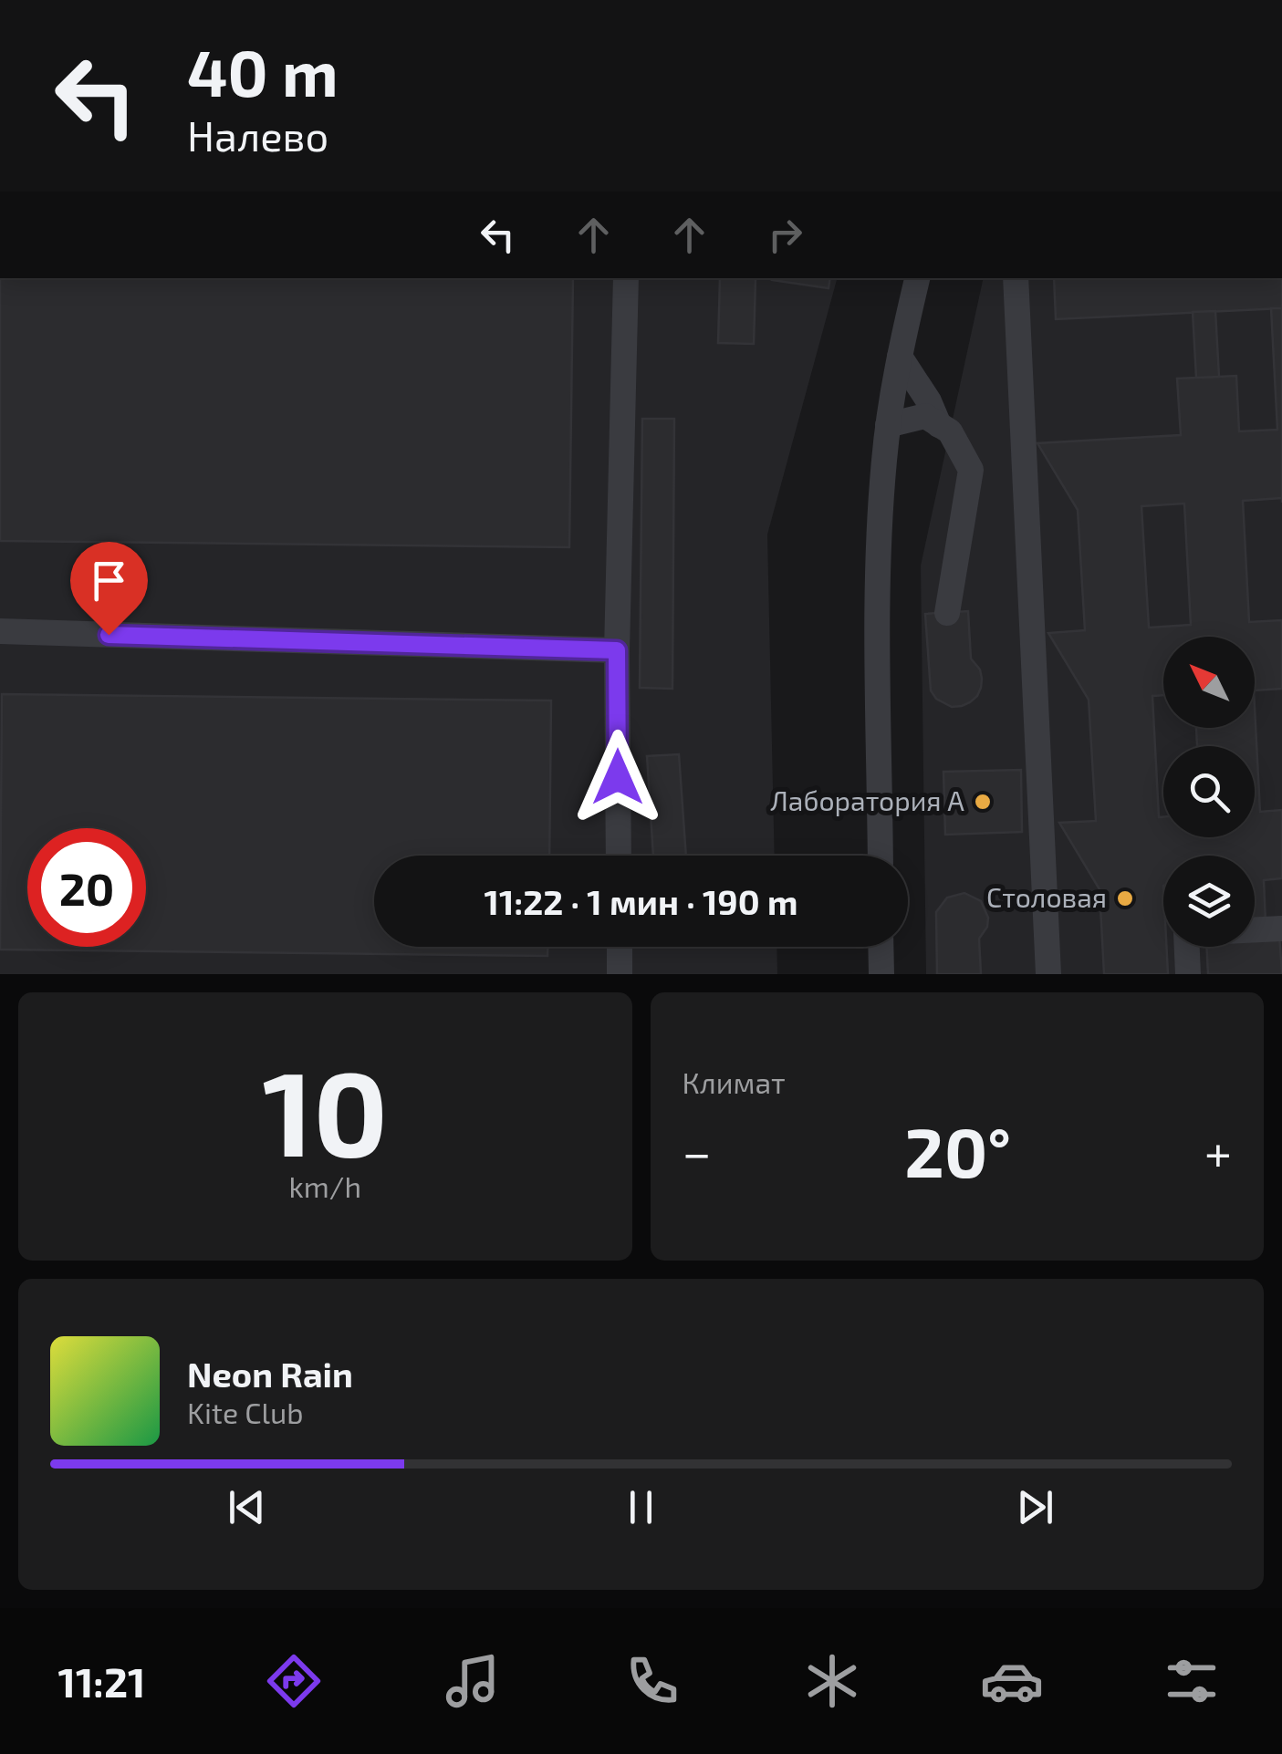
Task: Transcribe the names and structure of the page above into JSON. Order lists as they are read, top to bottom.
{
  "places": ["Лаборатория А", "Столовая"],
  "north": "top left",
  "page": {
    "turn": ["40 m", "Налево"],
    "limit": "20",
    "trip": "11:22 · 1 мин · 190 m",
    "tile": [
      ["10", "km/h"],
      "Климат"
    ],
    "heat": ["−", "20°", "+"],
    "song": ["Neon Rain", "Kite Club"],
    "tabs": "11:21"
  }
}
